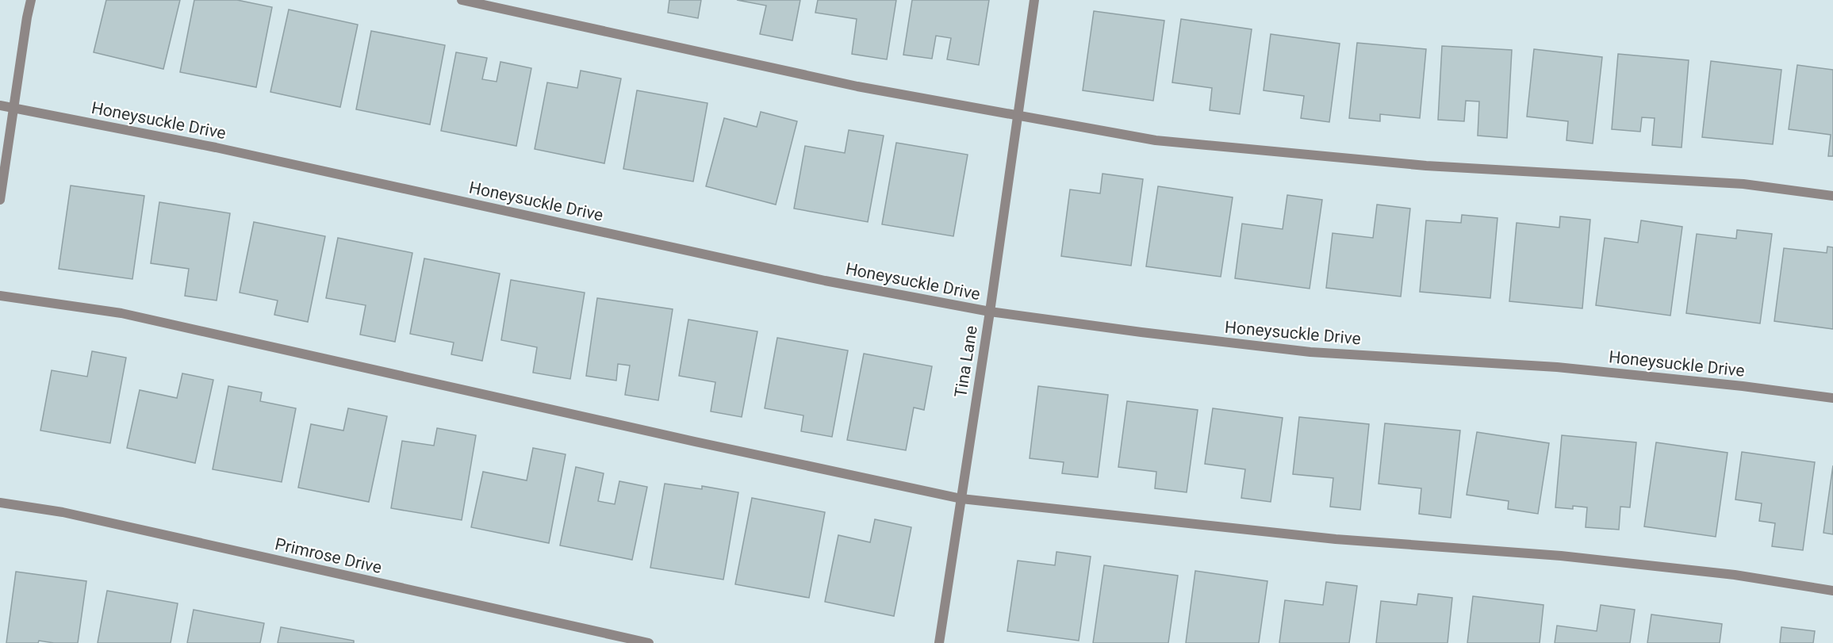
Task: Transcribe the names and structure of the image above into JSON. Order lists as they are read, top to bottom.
{
  "streets": {
    "street": ["Honeysuckle Drive", "Tina Lane", "Primrose Drive"]
  },
  "crossings": [
    ["Honeysuckle Drive", "Tina Lane"]
  ]
}
